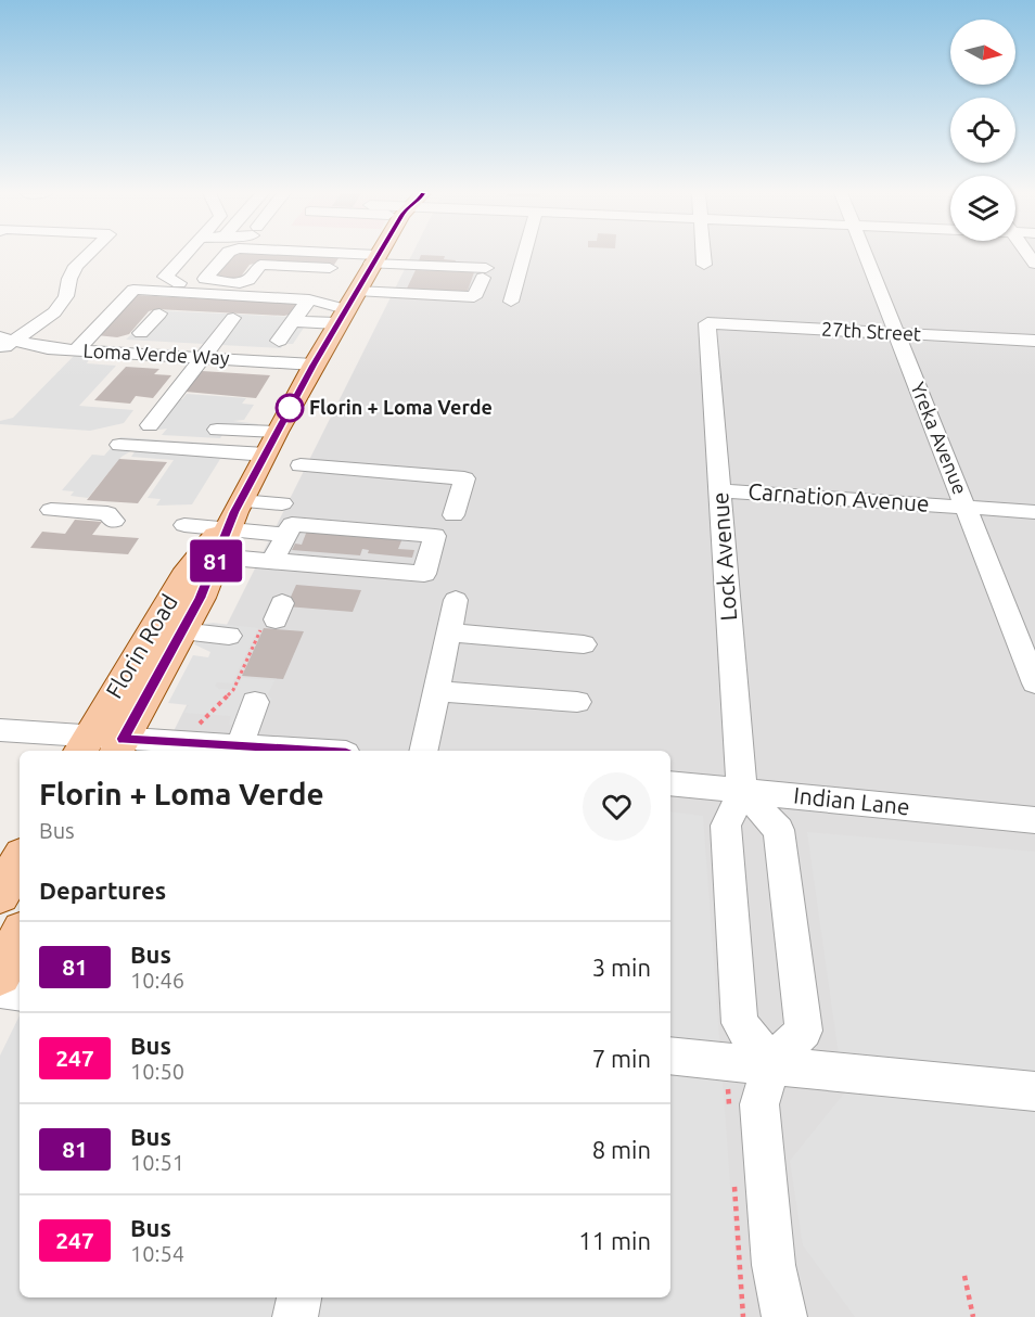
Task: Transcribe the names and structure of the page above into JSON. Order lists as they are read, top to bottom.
{
  "streets": {
    "main road": ["Florin Road"],
    "street": [
      "27th Street",
      "Loma Verde Way",
      "Yreka Avenue",
      "Carnation Avenue",
      "Lock Avenue",
      "Indian Lane"
    ]
  },
  "crossings": [
    ["27th Street", "Yreka Avenue"],
    ["27th Street", "Lock Avenue"],
    ["Loma Verde Way", "Florin Road"],
    ["Yreka Avenue", "Carnation Avenue"],
    ["Carnation Avenue", "Lock Avenue"],
    ["Lock Avenue", "Indian Lane"]
  ],
  "places": ["Florin + Loma Verde"],
  "lines": ["bus line 81"],
  "north": "right",
  "page": {
    "on_map": "81",
    "heading": [
      ["Florin + Loma Verde", "Bus"],
      "Departures"
    ],
    "list": [
      {
        "mark": "81",
        "name": "Bus",
        "note": "10:46",
        "value": "3 min"
      },
      {
        "mark": "247",
        "name": "Bus",
        "note": "10:50",
        "value": "7 min"
      },
      {
        "mark": "81",
        "name": "Bus",
        "note": "10:51",
        "value": "8 min"
      },
      {
        "mark": "247",
        "name": "Bus",
        "note": "10:54",
        "value": "11 min"
      }
    ]
  }
}
